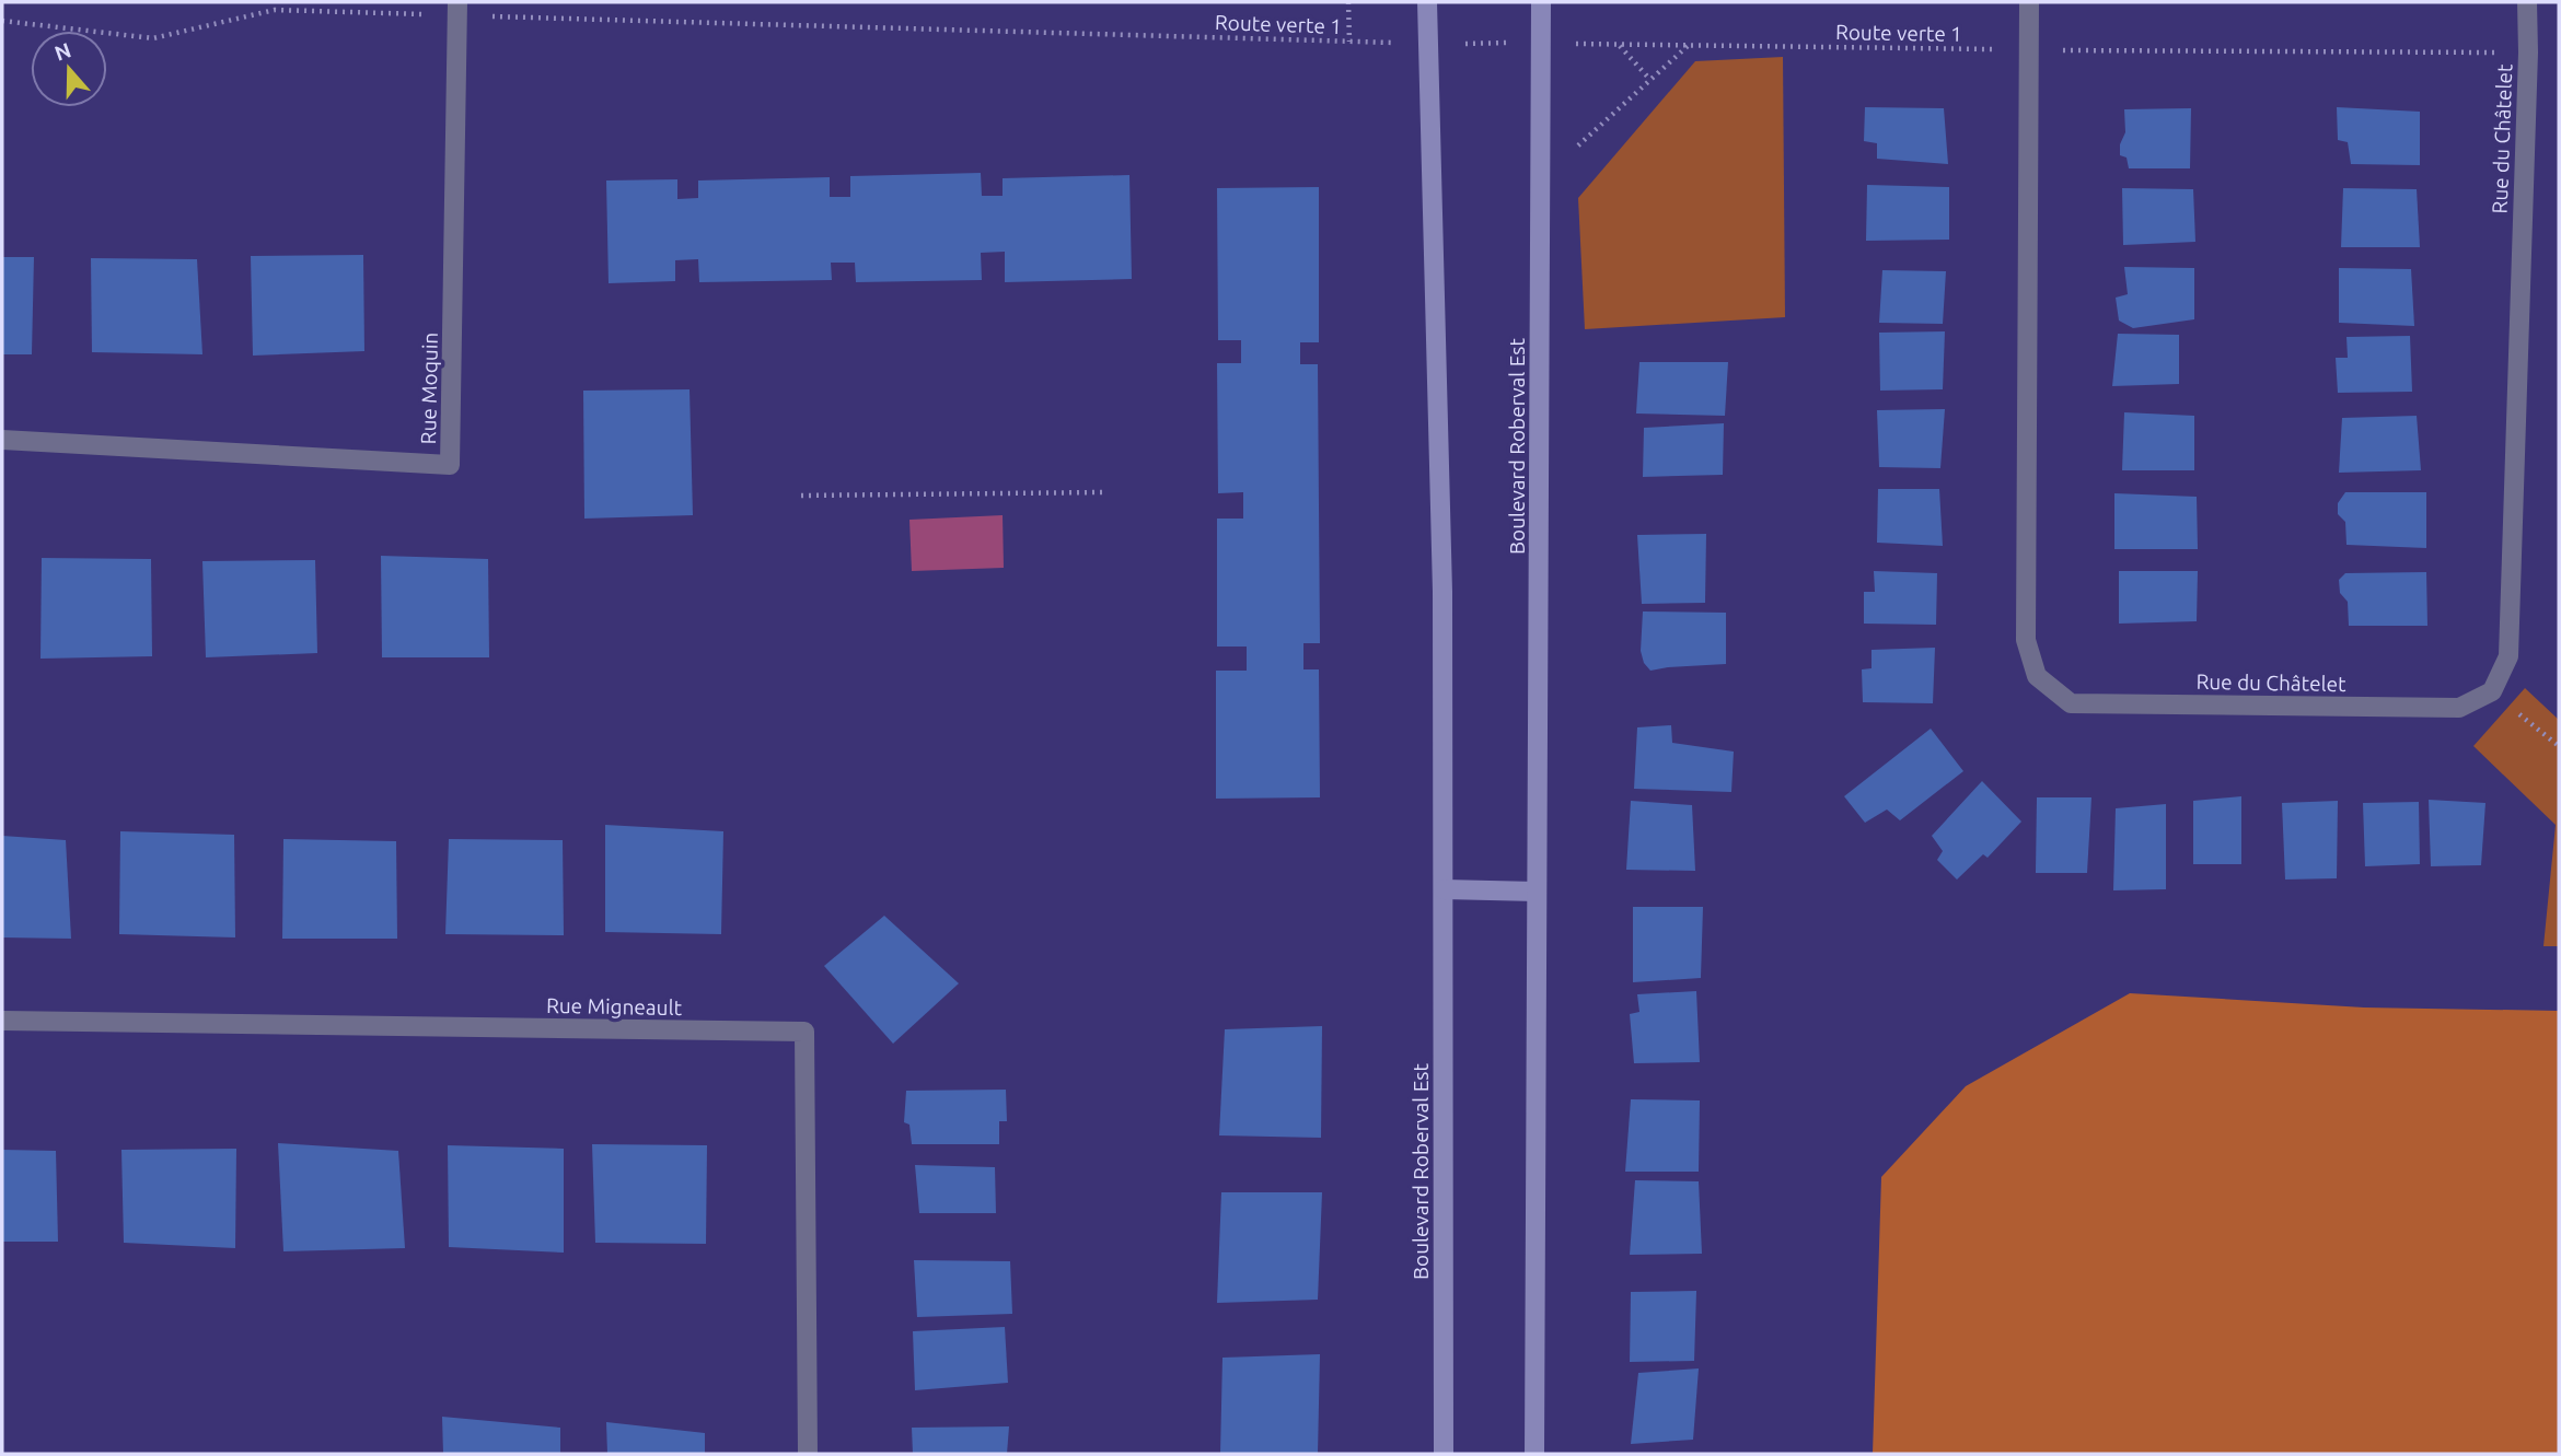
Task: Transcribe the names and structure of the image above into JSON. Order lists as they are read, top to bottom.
{
  "streets": {
    "street": [
      "Rue du Châtelet",
      "Rue Moquin",
      "Boulevard Roberval Est",
      "Rue Migneault"
    ],
    "path": ["Route verte 1"]
  },
  "crossings": [
    ["Route verte 1", "Rue du Châtelet"],
    ["Route verte 1", "Rue Moquin"],
    ["Route verte 1", "Boulevard Roberval Est"]
  ],
  "north": "top"
}
